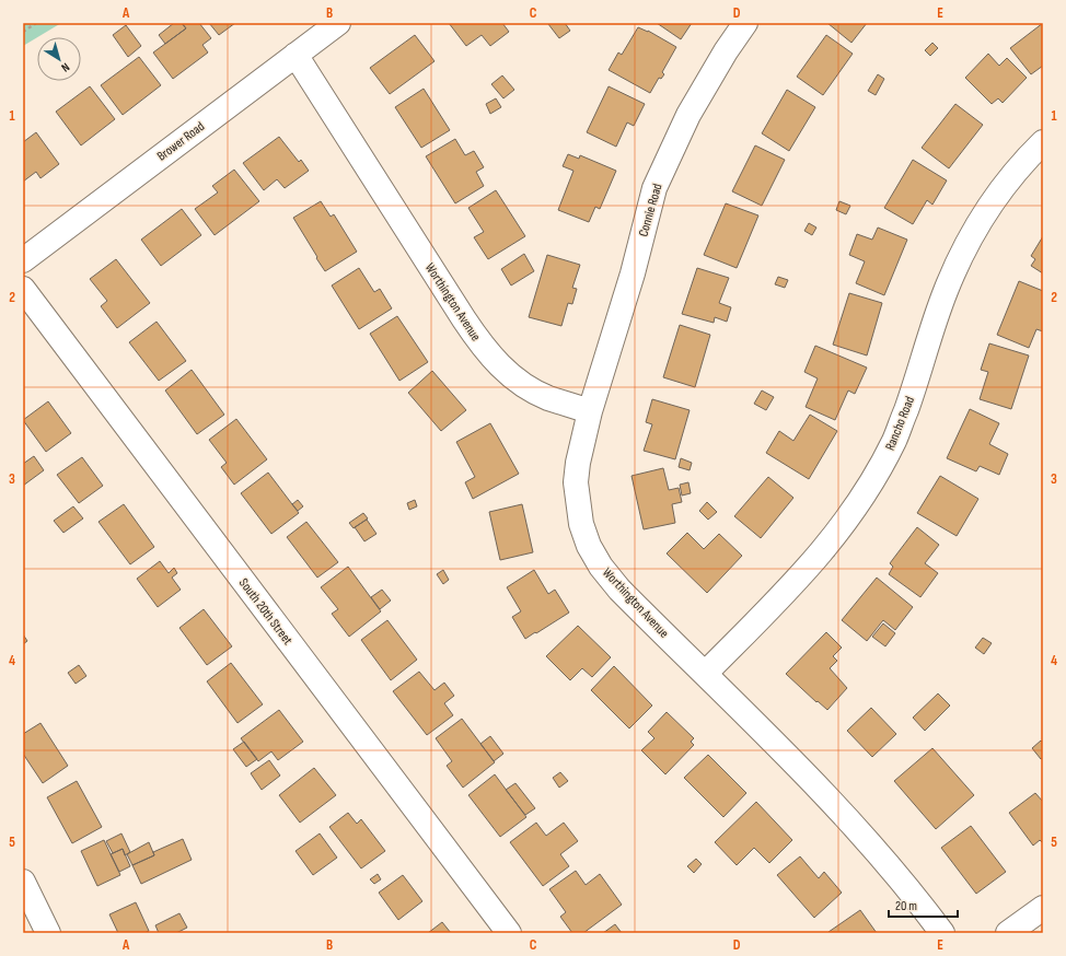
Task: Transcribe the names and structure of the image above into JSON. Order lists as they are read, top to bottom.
{
  "streets": {
    "street": [
      "Brower Road",
      "Connie Road",
      "Worthington Avenue",
      "Rancho Road",
      "South 20th Street"
    ]
  },
  "crossings": [
    ["Brower Road", "Worthington Avenue"],
    ["Connie Road", "Worthington Avenue"],
    ["Worthington Avenue", "Rancho Road"]
  ],
  "scale_bar": "20 m",
  "north": "bottom right",
  "grid": {
    "columns": [
      "A",
      "B",
      "C",
      "D",
      "E"
    ],
    "rows": [
      "1",
      "2",
      "3",
      "4",
      "5"
    ]
  }
}
